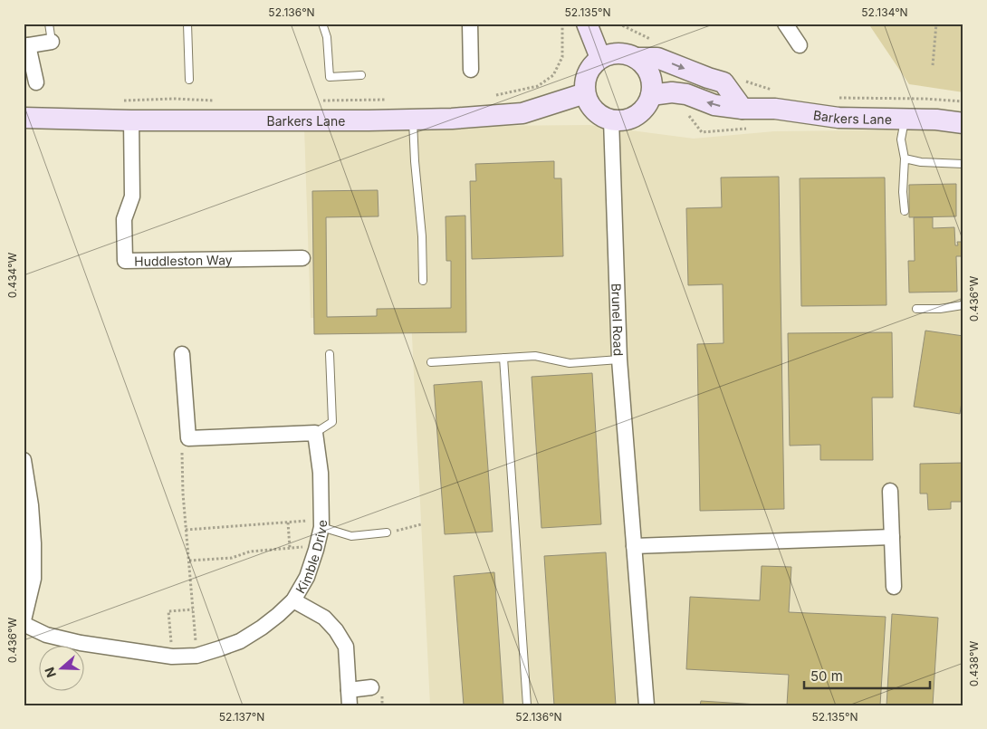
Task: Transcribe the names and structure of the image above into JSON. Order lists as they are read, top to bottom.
{
  "streets": {
    "street": [
      "Barkers Lane",
      "Huddleston Way",
      "Brunel Road",
      "Kimble Drive"
    ]
  },
  "crossings": [
    ["Barkers Lane", "Huddleston Way"],
    ["Barkers Lane", "Brunel Road"]
  ],
  "scale_bar": "50 m",
  "north": "left",
  "coordinates": [
    "52.136°N",
    "52.135°N",
    "52.134°N",
    "0.434°W",
    "0.436°W",
    "0.438°W",
    "52.137°N"
  ]
}
